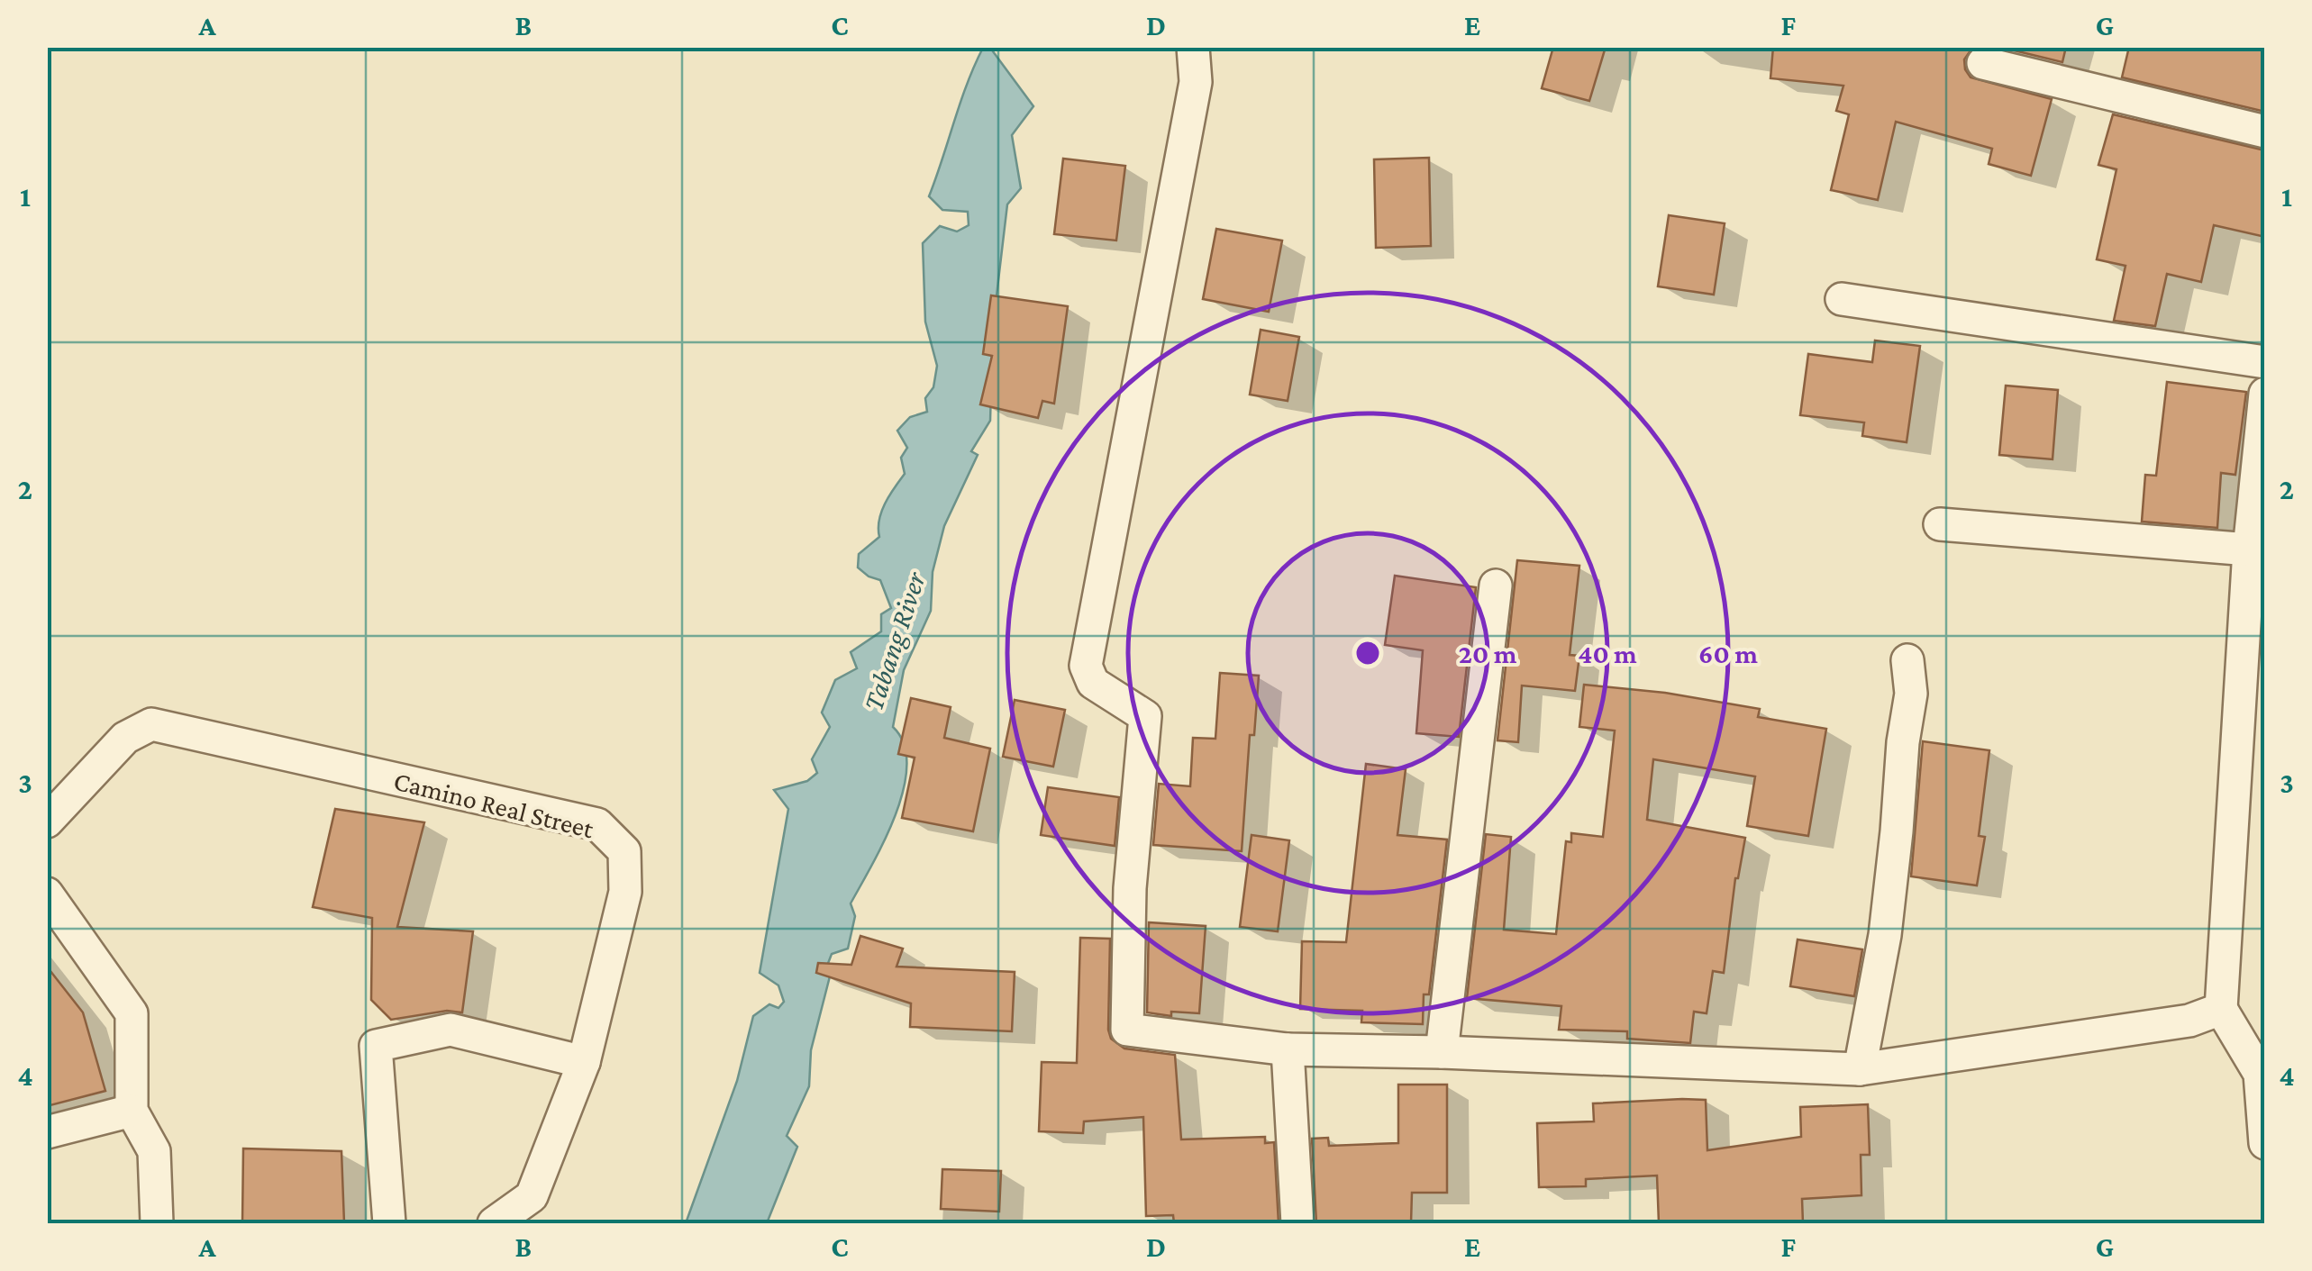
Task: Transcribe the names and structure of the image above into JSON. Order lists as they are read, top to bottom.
{
  "streets": {
    "street": ["Camino Real Street"]
  },
  "water": ["Tabang River"],
  "grid": {
    "columns": [
      "A",
      "B",
      "C",
      "D",
      "E",
      "F",
      "G"
    ],
    "rows": [
      "1",
      "2",
      "3",
      "4"
    ]
  },
  "rings": ["20 m", "40 m", "60 m"]
}
